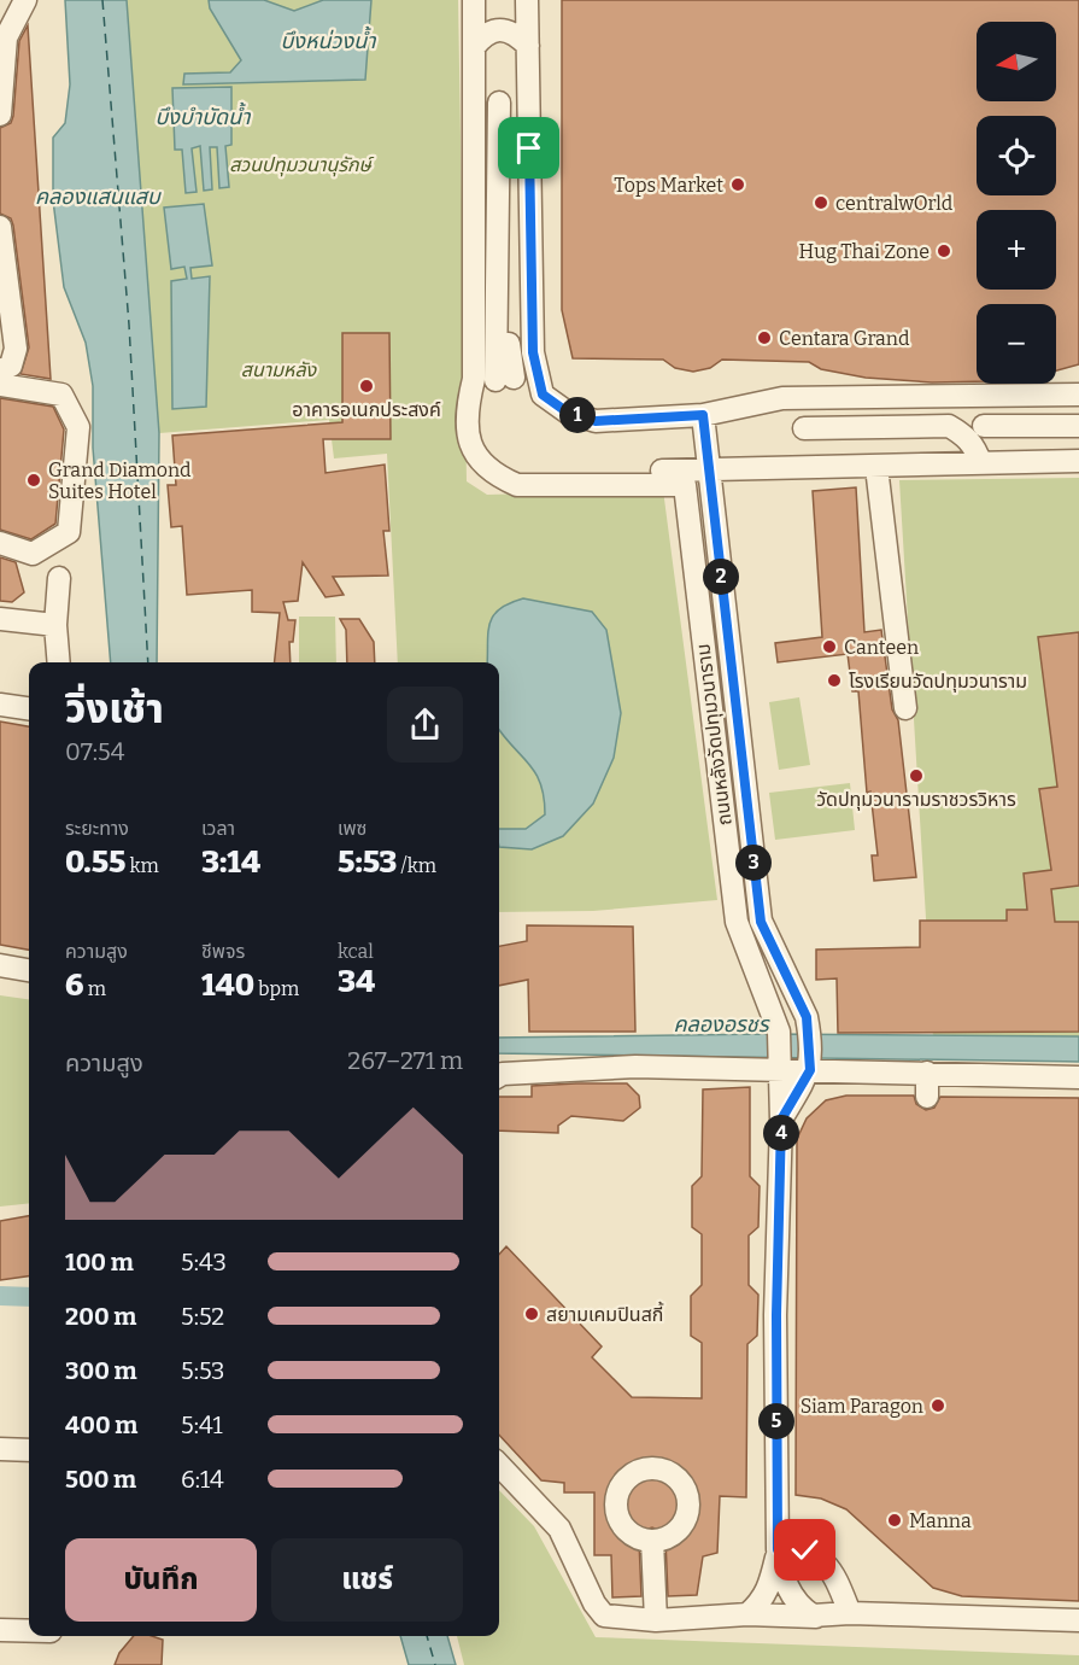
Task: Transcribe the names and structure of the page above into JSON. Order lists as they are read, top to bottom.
{
  "streets": {
    "lane": ["ถนนหลังวัดปทุมวนาราม"]
  },
  "water": [
    "บึงหน่วงน้ำ",
    "บึงบำบัดน้ำ",
    "คลองแสนแสบ",
    "คลองอรชร"
  ],
  "parks": ["สวนปทุมวนานุรักษ์", "สนามหลัง"],
  "places": [
    "Tops Market",
    "centralwOrld",
    "Hug Thai Zone",
    "Centara Grand",
    "อาคารอเนกประสงค์",
    "Grand Diamond Suites Hotel",
    "Canteen",
    "โรงเรียนวัดปทุมวนาราม",
    "วัดปทุมวนารามราชวรวิหาร",
    "สยามเคมปินสกี้",
    "Siam Paragon",
    "Manna"
  ],
  "north": "left",
  "page": {
    "map_buttons": ["+", "−"],
    "pins": [
      "1",
      "2",
      "3",
      "4",
      "5"
    ],
    "heading": ["วิ่งเช้า", "07:54"],
    "stats": [
      ["ระยะทาง", "0.55 km"],
      ["เวลา", "3:14"],
      ["เพซ", "5:53 /km"],
      ["ความสูง", "6 m"],
      ["ชีพจร", "140 bpm"],
      ["kcal", "34"]
    ],
    "chart": ["ความสูง", "267–271 m"],
    "list": [
      {
        "name": "100 m",
        "note": "5:43"
      },
      {
        "name": "200 m",
        "note": "5:52"
      },
      {
        "name": "300 m",
        "note": "5:53"
      },
      {
        "name": "400 m",
        "note": "5:41"
      },
      {
        "name": "500 m",
        "note": "6:14"
      }
    ],
    "buttons": ["บันทึก", "แชร์"]
  }
}
